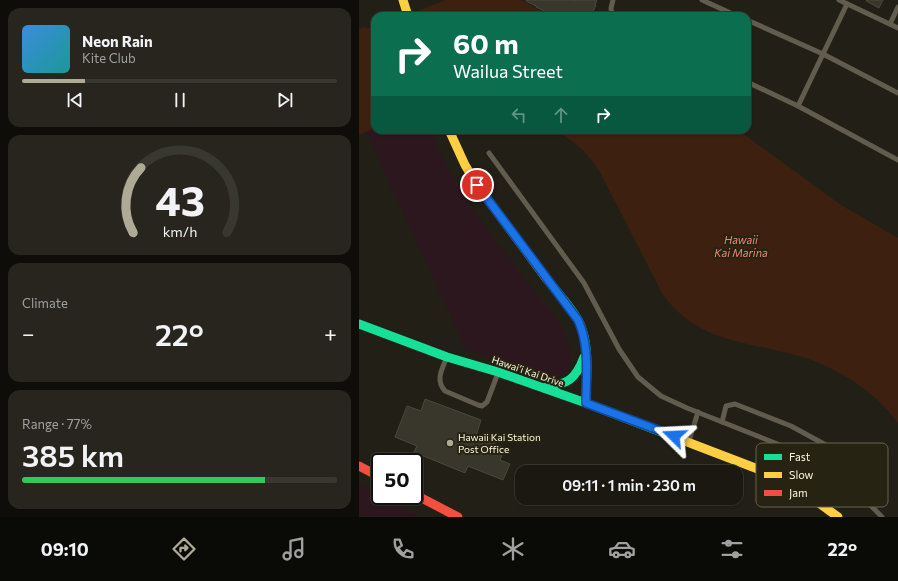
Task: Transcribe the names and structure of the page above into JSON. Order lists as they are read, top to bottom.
{
  "streets": {
    "main road": ["Hawai’i Kai Drive"]
  },
  "water": ["Hawaii Kai Marina"],
  "places": ["Hawaii Kai Station Post Office"],
  "legend": ["Fast", "Slow", "Jam"],
  "page": {
    "turn": ["60 m", "Wailua Street"],
    "song": ["Neon Rain", "Kite Club"],
    "tile": [
      "Climate",
      ["Range · 77%", "385 km"]
    ],
    "heat": ["−", "22°", "+"],
    "limit": "50",
    "trip": "09:11 · 1 min · 230 m",
    "tabs": ["09:10", "22°"],
    "gauge": ["43", "km/h"]
  }
}
